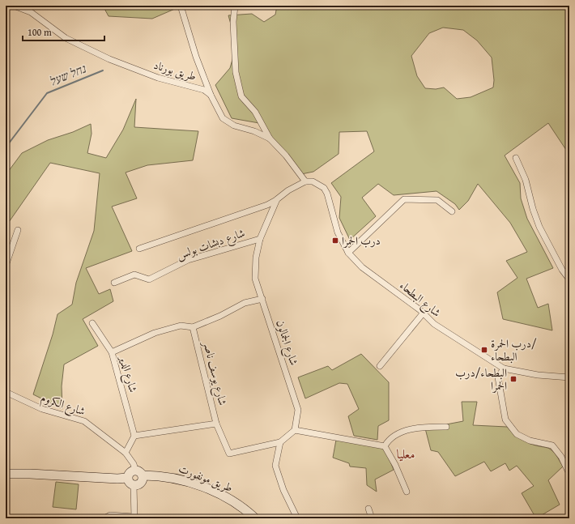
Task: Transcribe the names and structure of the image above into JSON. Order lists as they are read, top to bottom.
{
  "streets": {
    "main road": ["طريق مونفورت"],
    "street": [
      "طريق بورناد",
      "شارع دبشات بولس",
      "شارع البطحاء",
      "شارع الجمالون",
      "شارع يوسف ناصر",
      "شارع الدير",
      "شارع الكروم"
    ]
  },
  "crossings": [
    ["شارع دبشات بولس", "شارع الجمالون"],
    ["شارع البطحاء", "شارع الجمالون"],
    ["شارع الكروم", "طريق مونفورت"]
  ],
  "districts": ["معليا"],
  "water": ["נחל שעל"],
  "places": {
    "transit": ["درب الحمرا", "درب الحمرة/ البطحاء", "البطحاء/درب الحمرا"]
  },
  "scale_bar": "100 m"
}
